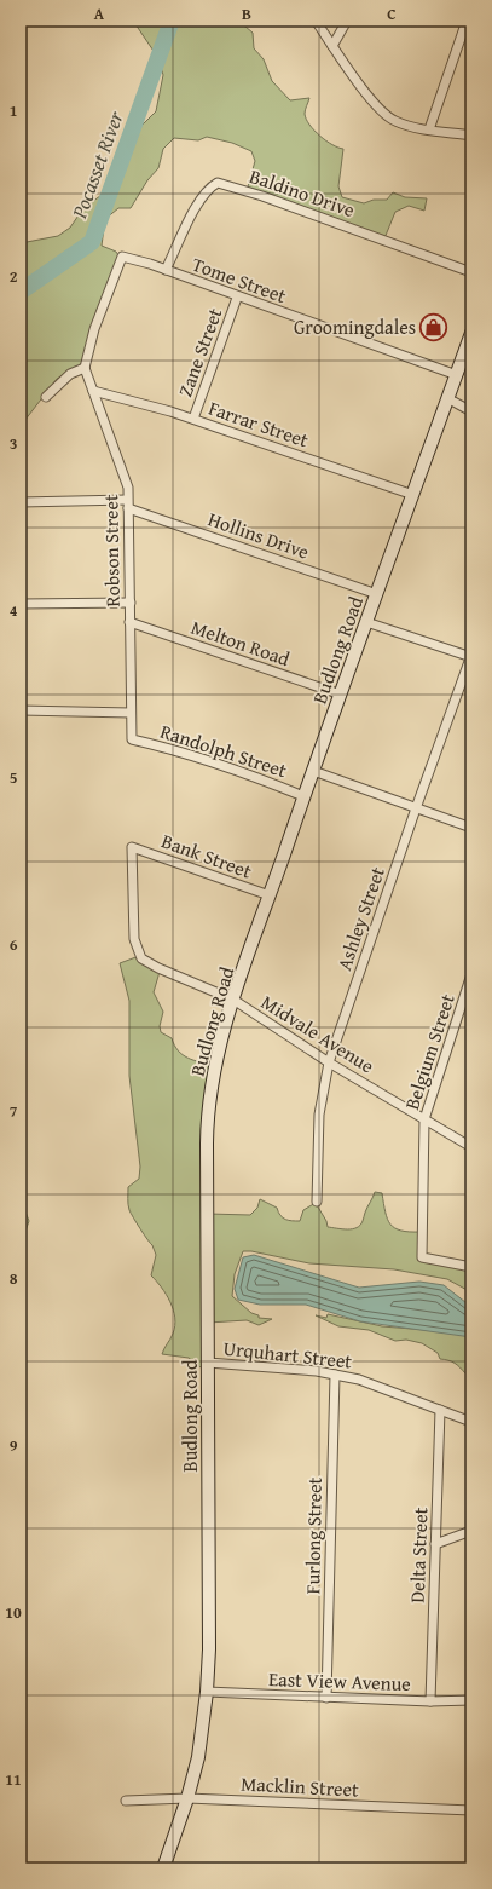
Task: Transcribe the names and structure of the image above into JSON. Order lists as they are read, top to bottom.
{
  "streets": {
    "main road": ["Budlong Road"],
    "street": [
      "Baldino Drive",
      "Tome Street",
      "Zane Street",
      "Farrar Street",
      "Hollins Drive",
      "Robson Street",
      "Melton Road",
      "Randolph Street",
      "Bank Street",
      "Ashley Street",
      "Midvale Avenue",
      "Belgium Street",
      "Urquhart Street",
      "Furlong Street",
      "Delta Street",
      "East View Avenue",
      "Macklin Street"
    ]
  },
  "crossings": [
    ["Baldino Drive", "Tome Street"],
    ["Tome Street", "Zane Street"],
    ["Tome Street", "Robson Street"],
    ["Tome Street", "Budlong Road"],
    ["Zane Street", "Farrar Street"],
    ["Farrar Street", "Robson Street"],
    ["Farrar Street", "Budlong Road"],
    ["Hollins Drive", "Robson Street"],
    ["Hollins Drive", "Budlong Road"],
    ["Robson Street", "Melton Road"],
    ["Robson Street", "Randolph Street"],
    ["Melton Road", "Budlong Road"],
    ["Budlong Road", "Randolph Street"],
    ["Budlong Road", "Bank Street"],
    ["Budlong Road", "Midvale Avenue"],
    ["Budlong Road", "Urquhart Street"],
    ["Budlong Road", "East View Avenue"],
    ["Budlong Road", "Macklin Street"],
    ["Bank Street", "Midvale Avenue"],
    ["Ashley Street", "Midvale Avenue"],
    ["Midvale Avenue", "Belgium Street"],
    ["Urquhart Street", "Furlong Street"],
    ["Urquhart Street", "Delta Street"],
    ["Furlong Street", "East View Avenue"],
    ["Delta Street", "East View Avenue"]
  ],
  "water": ["Pocasset River"],
  "places": {
    "shop": ["Groomingdales"]
  },
  "grid": {
    "columns": ["A", "B", "C"],
    "rows": [
      "1",
      "2",
      "3",
      "4",
      "5",
      "6",
      "7",
      "8",
      "9",
      "10",
      "11"
    ]
  }
}
